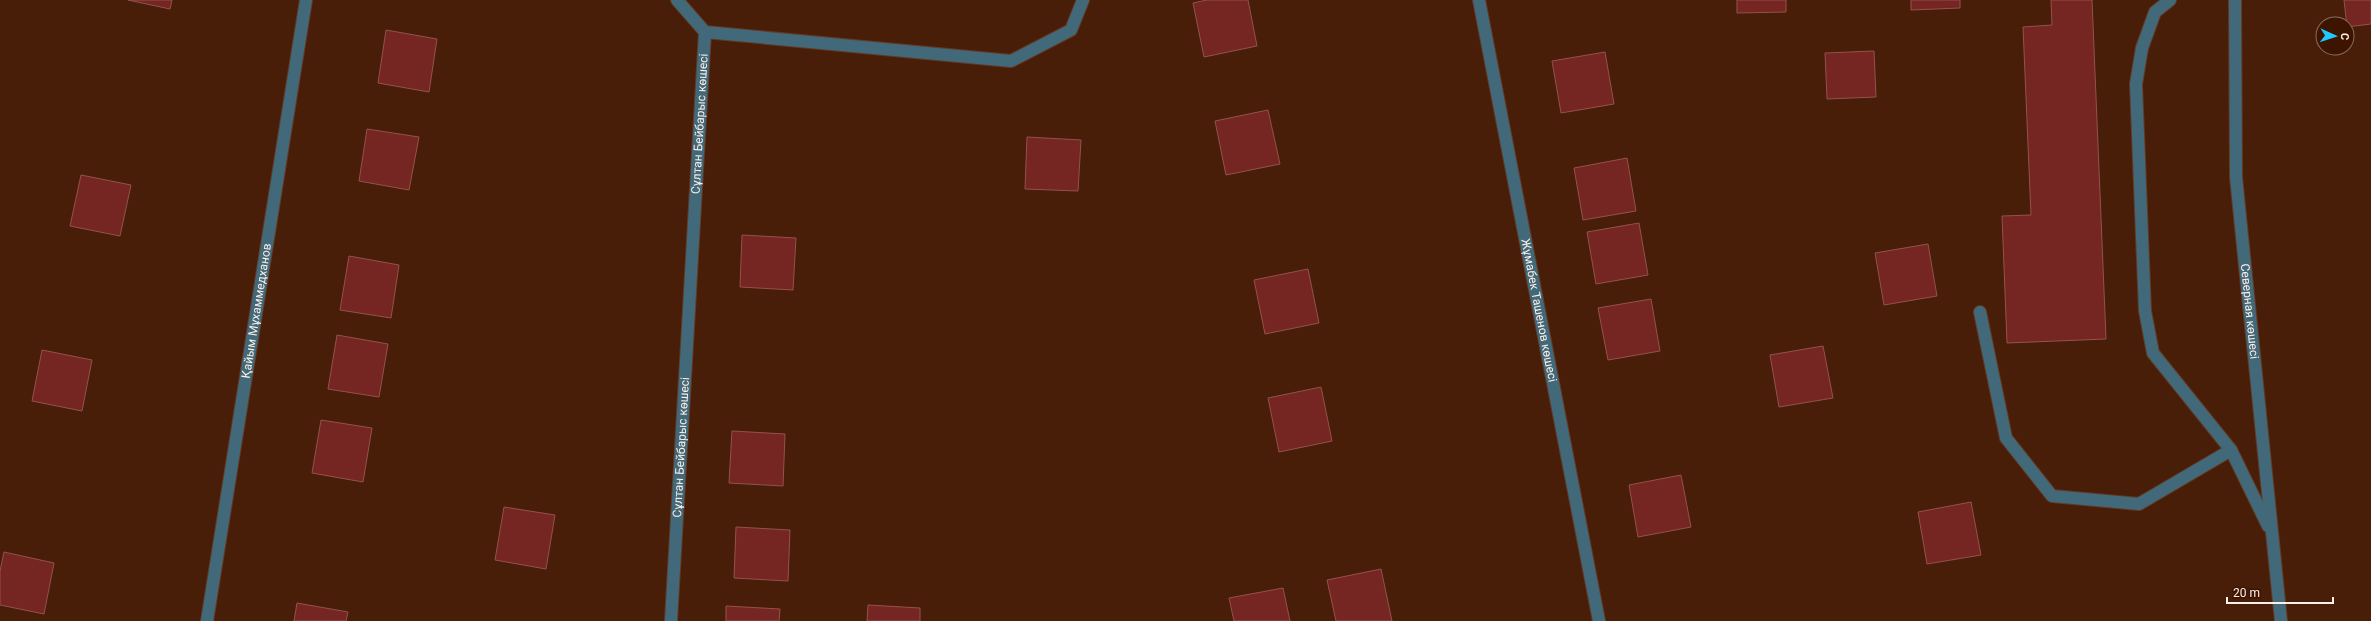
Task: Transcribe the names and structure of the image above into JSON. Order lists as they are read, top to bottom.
{
  "streets": {
    "street": [
      "Сұлтан Бейбарыс көшесі",
      "Қайым Мұхаммедханов",
      "Жұмабек Ташенов көшесі",
      "Северная көшесі"
    ]
  },
  "scale_bar": "20 m",
  "north": "right"
}
